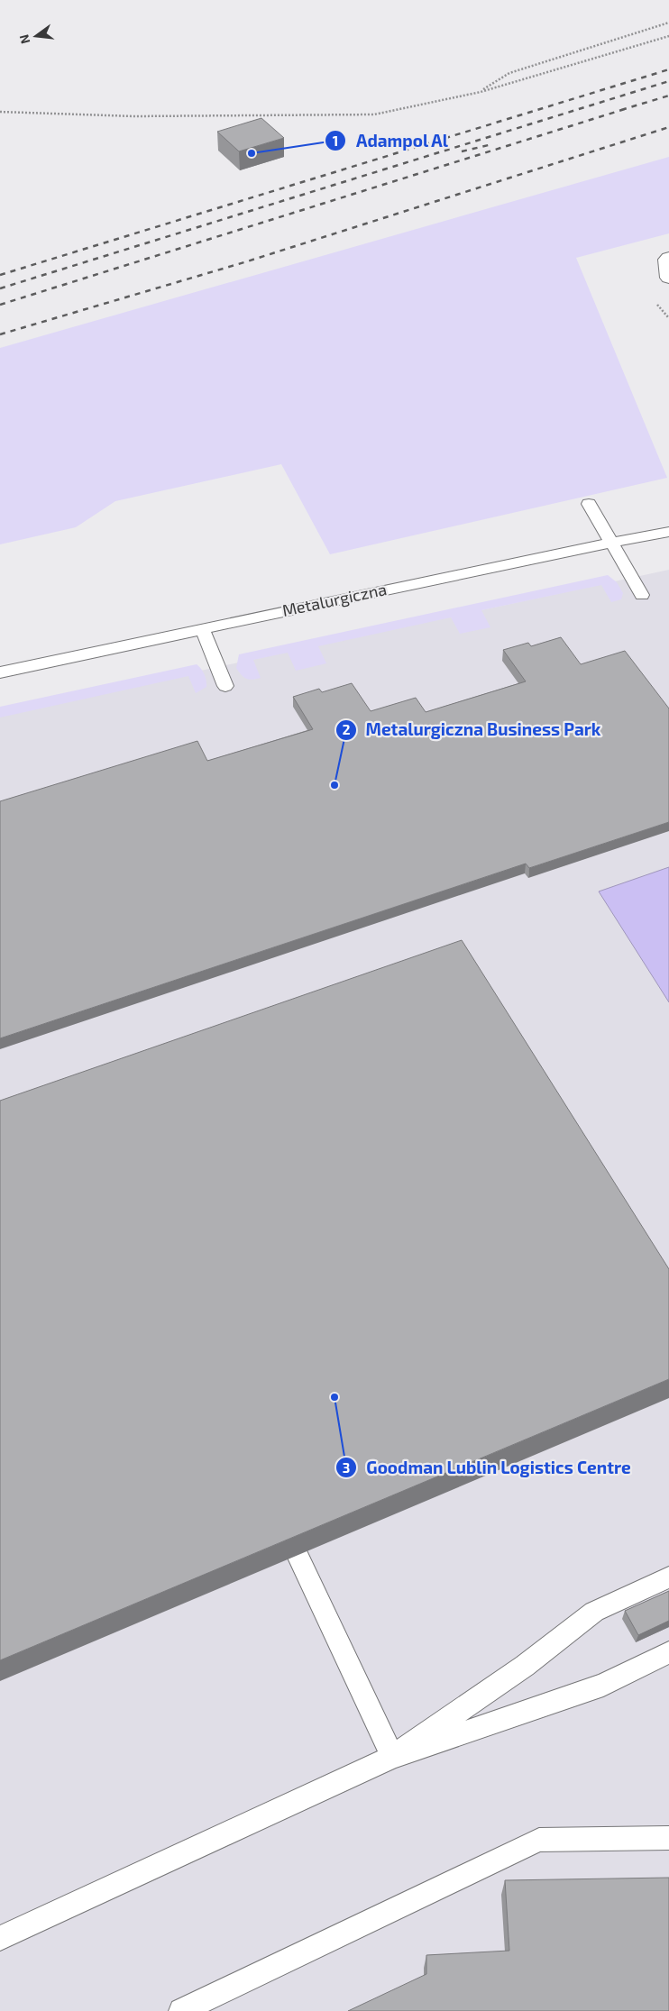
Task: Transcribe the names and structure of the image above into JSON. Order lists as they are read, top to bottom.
{
  "streets": {
    "lane": ["Metalurgiczna"]
  },
  "places": ["Adampol Al", "Metalurgiczna Business Park", "Goodman Lublin Logistics Centre"],
  "north": "left"
}
